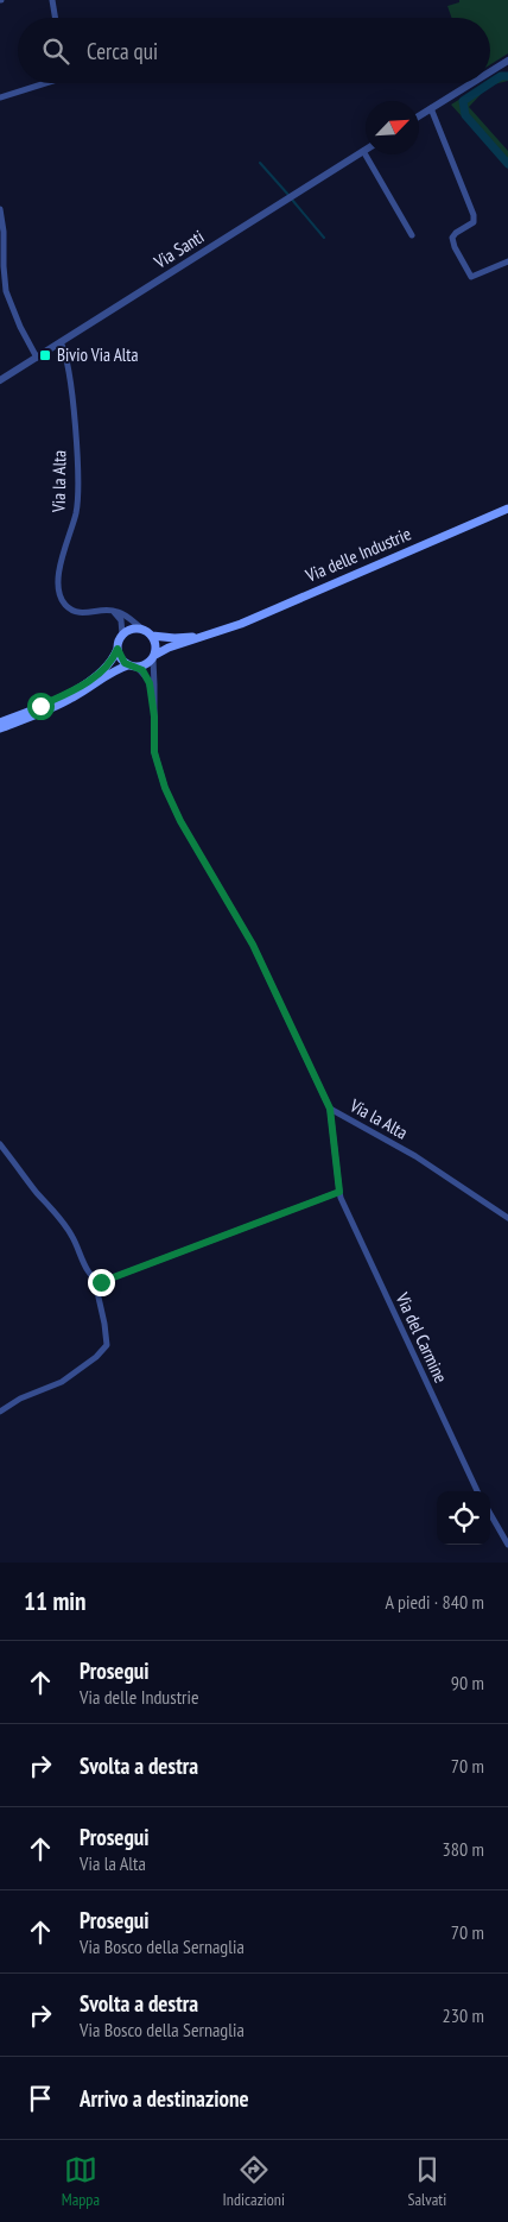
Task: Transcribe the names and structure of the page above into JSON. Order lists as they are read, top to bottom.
{
  "streets": {
    "main road": ["Via delle Industrie"],
    "street": ["Via Santi", "Via la Alta", "Via del Carmine"]
  },
  "crossings": [
    ["Via Santi", "Via la Alta"],
    ["Via la Alta", "Via del Carmine"]
  ],
  "places": {
    "transit": ["Bivio Via Alta"]
  },
  "north": "top right",
  "page": {
    "search": "Cerca qui",
    "heading": ["11 min", "A piedi · 840 m"],
    "list": [
      ["Prosegui", "Via delle Industrie", "90 m"],
      ["Svolta a destra", "70 m"],
      ["Prosegui", "Via la Alta", "380 m"],
      ["Prosegui", "Via Bosco della Sernaglia", "70 m"],
      ["Svolta a destra", "Via Bosco della Sernaglia", "230 m"],
      "Arrivo a destinazione"
    ],
    "nav": ["Mappa", "Indicazioni", "Salvati"]
  }
}
